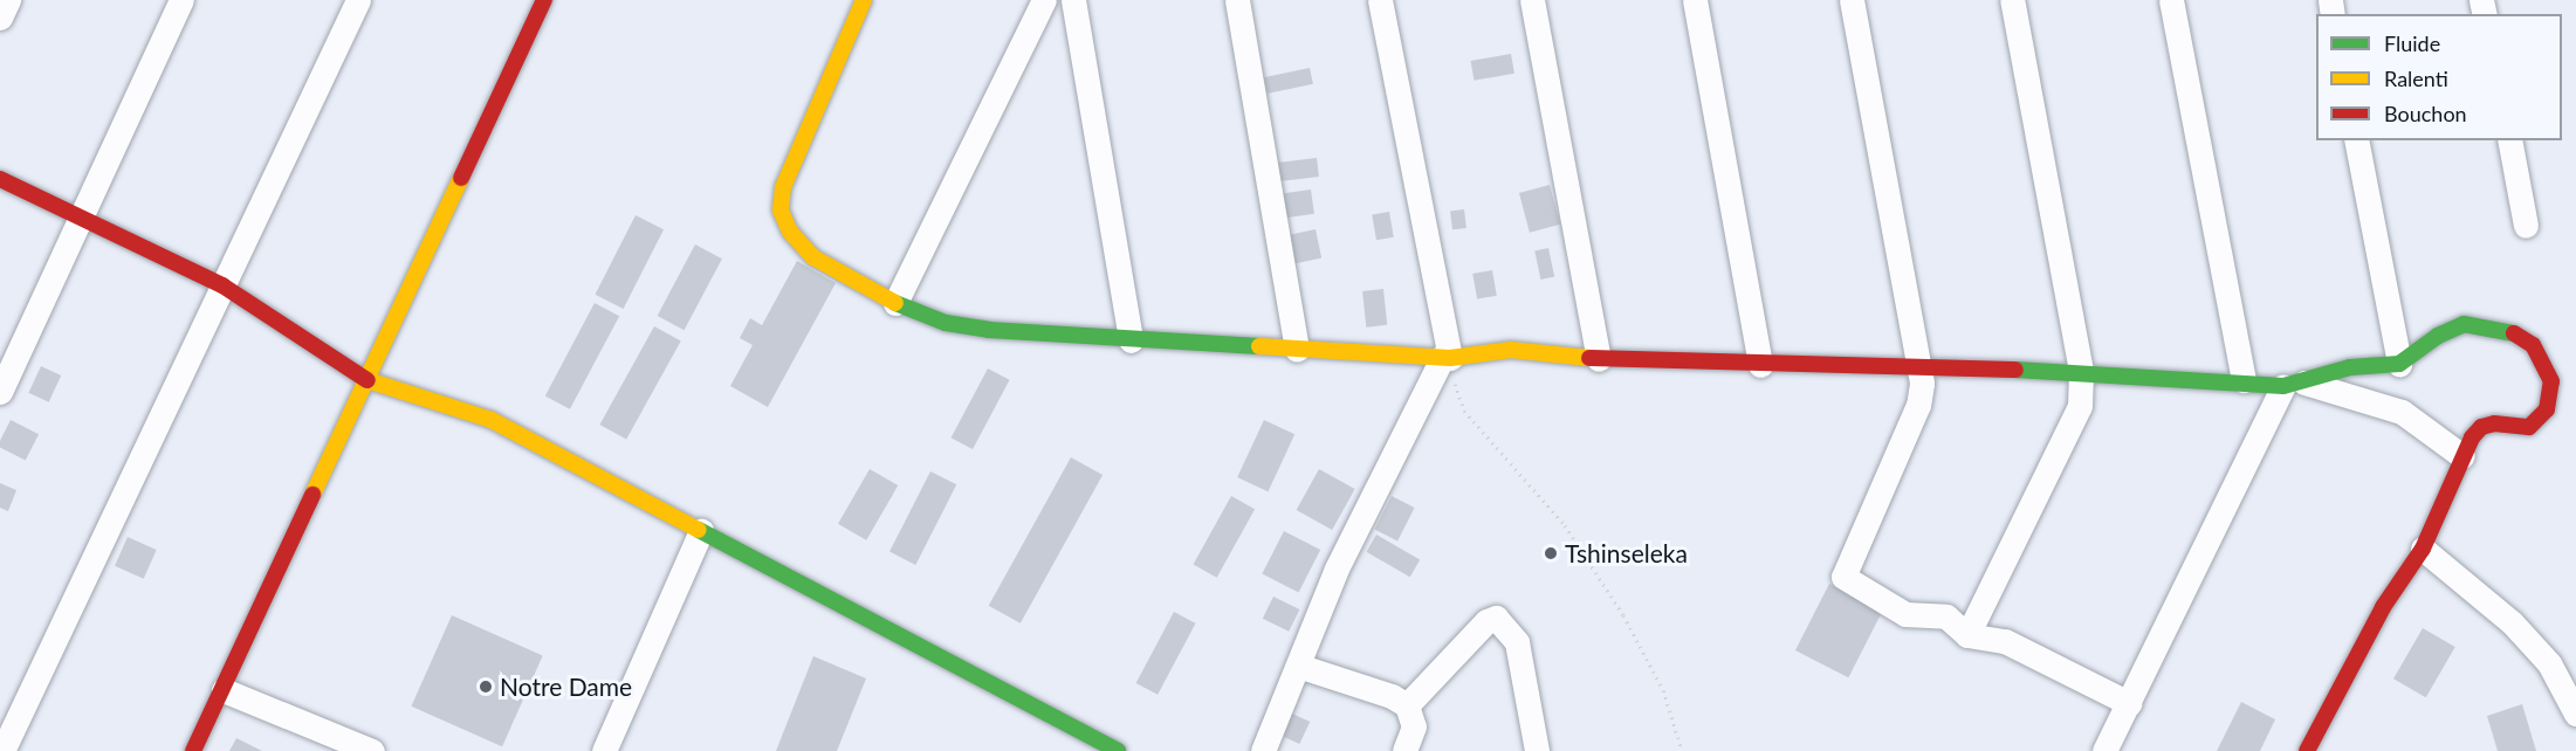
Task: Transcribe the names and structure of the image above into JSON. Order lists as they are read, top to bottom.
{
  "places": ["Tshinseleka", "Notre Dame"],
  "legend": ["Fluide", "Ralenti", "Bouchon"]
}
